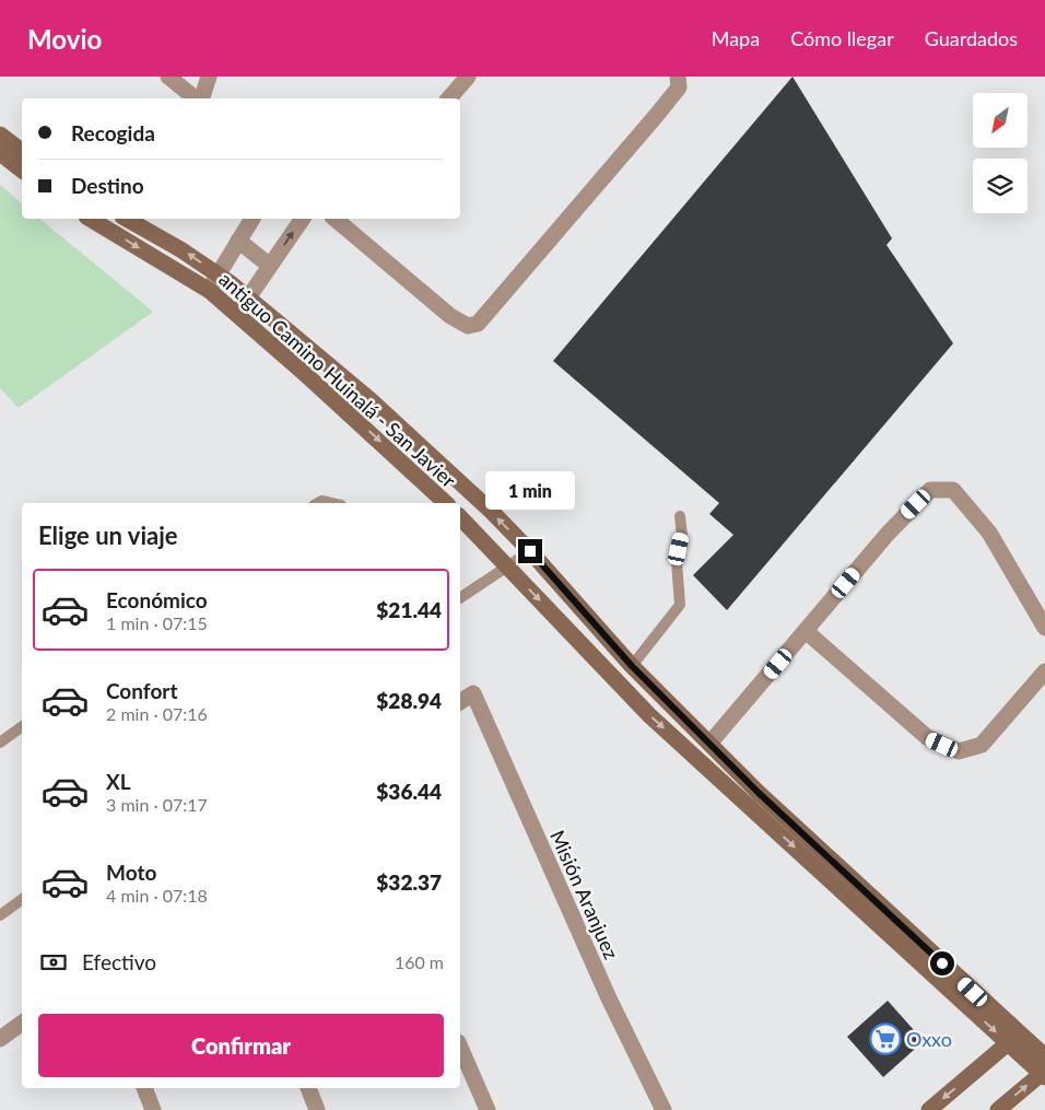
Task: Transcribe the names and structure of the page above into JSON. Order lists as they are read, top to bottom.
{
  "streets": {
    "main road": ["antiguo Camino Huinalá - San Javier"],
    "street": ["Misión Aranjuez"]
  },
  "places": {
    "supermarket": ["Oxxo"]
  },
  "north": "bottom left",
  "page": {
    "header": "Movio",
    "nav": ["Mapa", "Cómo llegar", "Guardados"],
    "banner": ["Recogida", "Destino"],
    "bubble": "1 min",
    "heading": "Elige un viaje",
    "list": [
      {
        "name": "Económico",
        "note": "1 min · 07:15",
        "value": "$21.44"
      },
      {
        "name": "Confort",
        "note": "2 min · 07:16",
        "value": "$28.94"
      },
      {
        "name": "XL",
        "note": "3 min · 07:17",
        "value": "$36.44"
      },
      {
        "name": "Moto",
        "note": "4 min · 07:18",
        "value": "$32.37"
      }
    ],
    "pay": ["Efectivo", "160 m"],
    "buttons": "Confirmar"
  }
}
